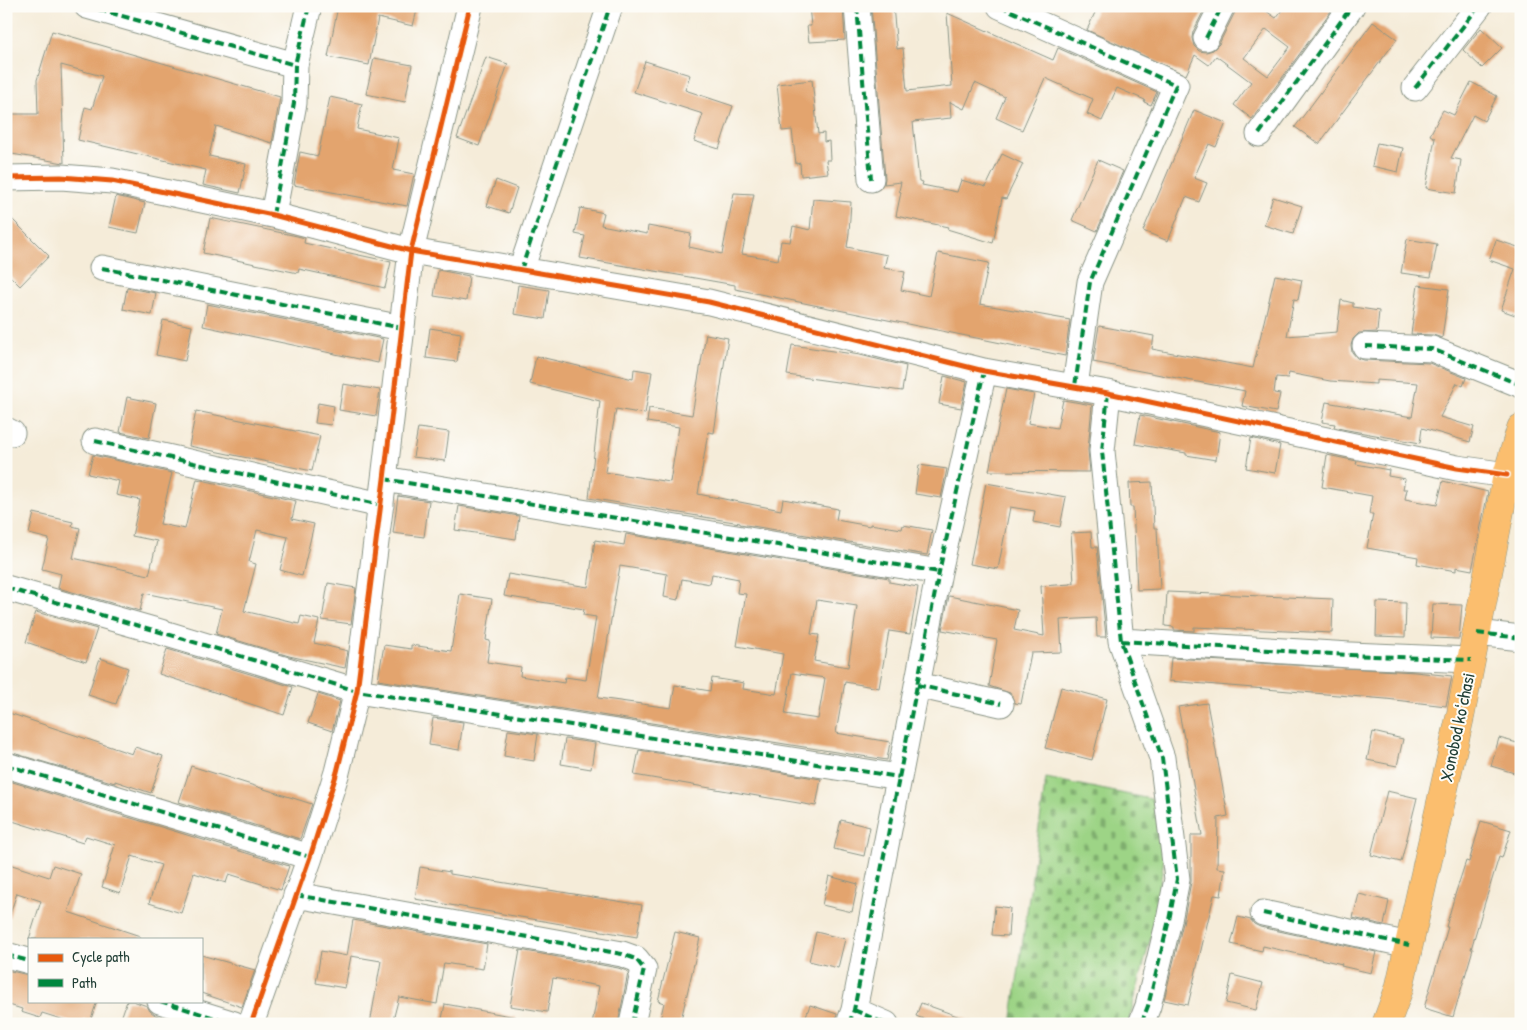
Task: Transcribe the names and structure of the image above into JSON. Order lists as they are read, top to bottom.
{
  "streets": {
    "main road": ["Xonobod koʻchasi"]
  },
  "legend": ["Cycle path", "Path"]
}
